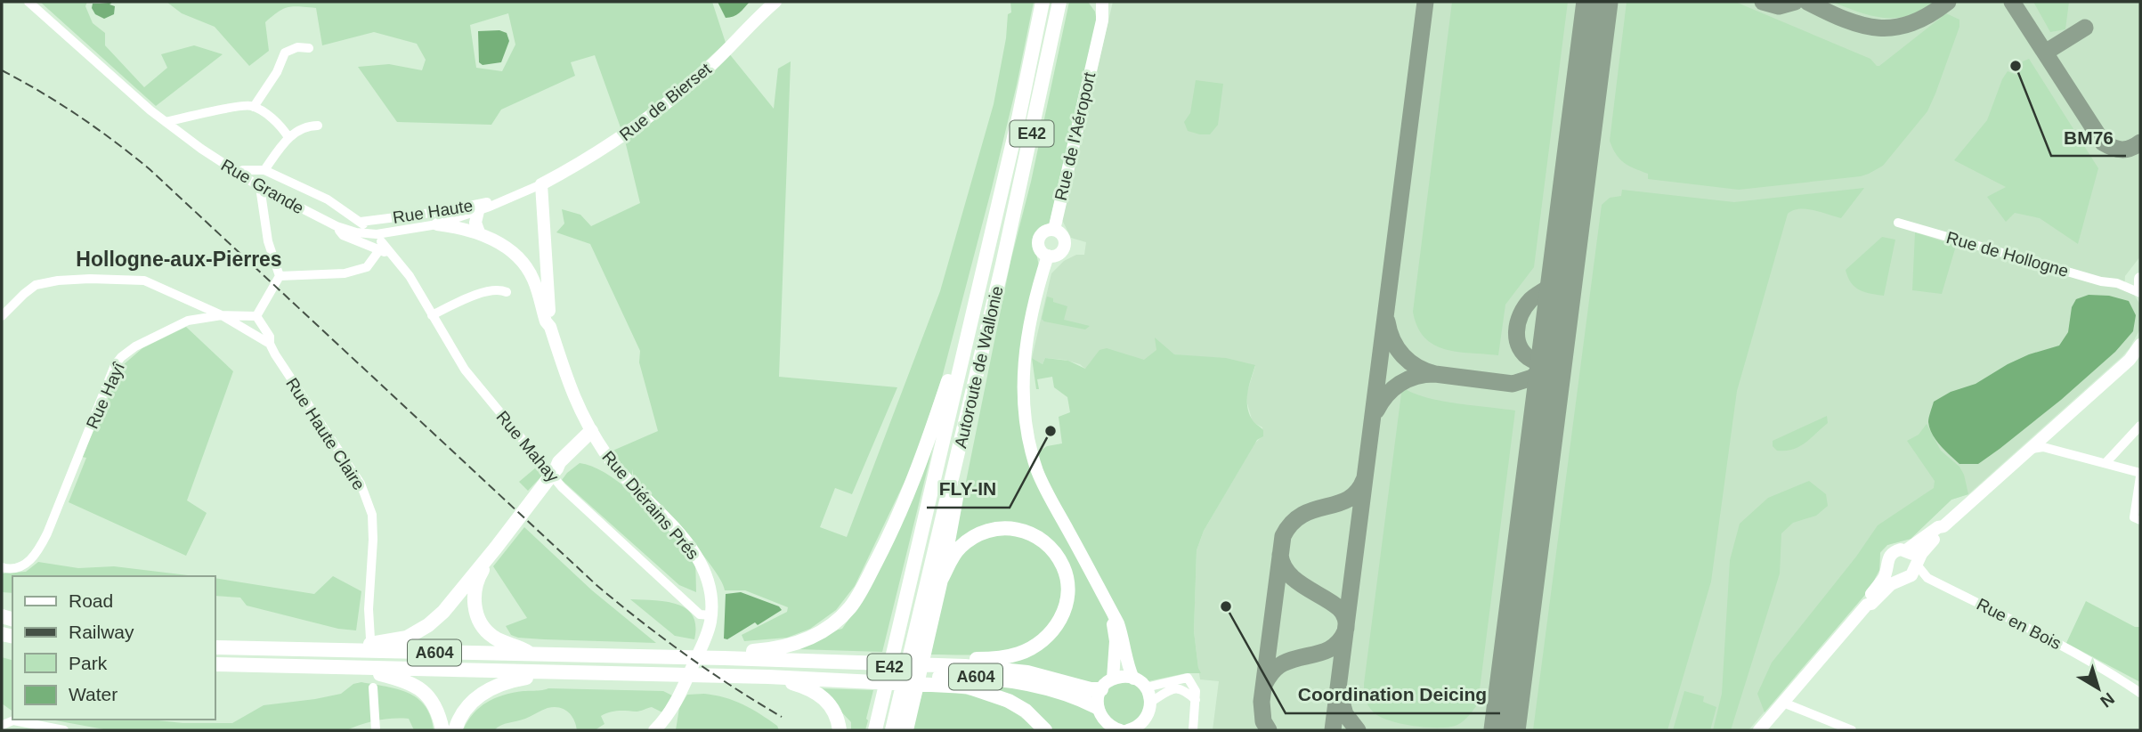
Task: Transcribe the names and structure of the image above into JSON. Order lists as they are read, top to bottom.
{
  "streets": {
    "highway": ["E42", "Autoroute de Wallonie", "A604"],
    "main road": ["Rue de Bierset", "Rue de l'Aéroport", "Rue Diérains Prés"],
    "street": [
      "Rue Grande",
      "Rue Haute",
      "Rue de Hollogne",
      "Rue Hayî",
      "Rue Haute Claire",
      "Rue Mahay",
      "Rue en Bois"
    ]
  },
  "crossings": [
    ["Rue de Bierset", "Rue Grande"],
    ["Rue de Bierset", "Rue Diérains Prés"],
    ["Rue Grande", "Rue Haute"],
    ["Rue Grande", "Rue Diérains Prés"],
    ["Rue Hayî", "Rue Haute Claire"],
    ["Rue Mahay", "Rue Diérains Prés"]
  ],
  "districts": ["Hollogne-aux-Pierres"],
  "places": ["BM76", "FLY-IN", "Coordination Deicing"],
  "legend": [
    "Road",
    "Railway",
    "Park",
    "Water"
  ],
  "north": "bottom right"
}
